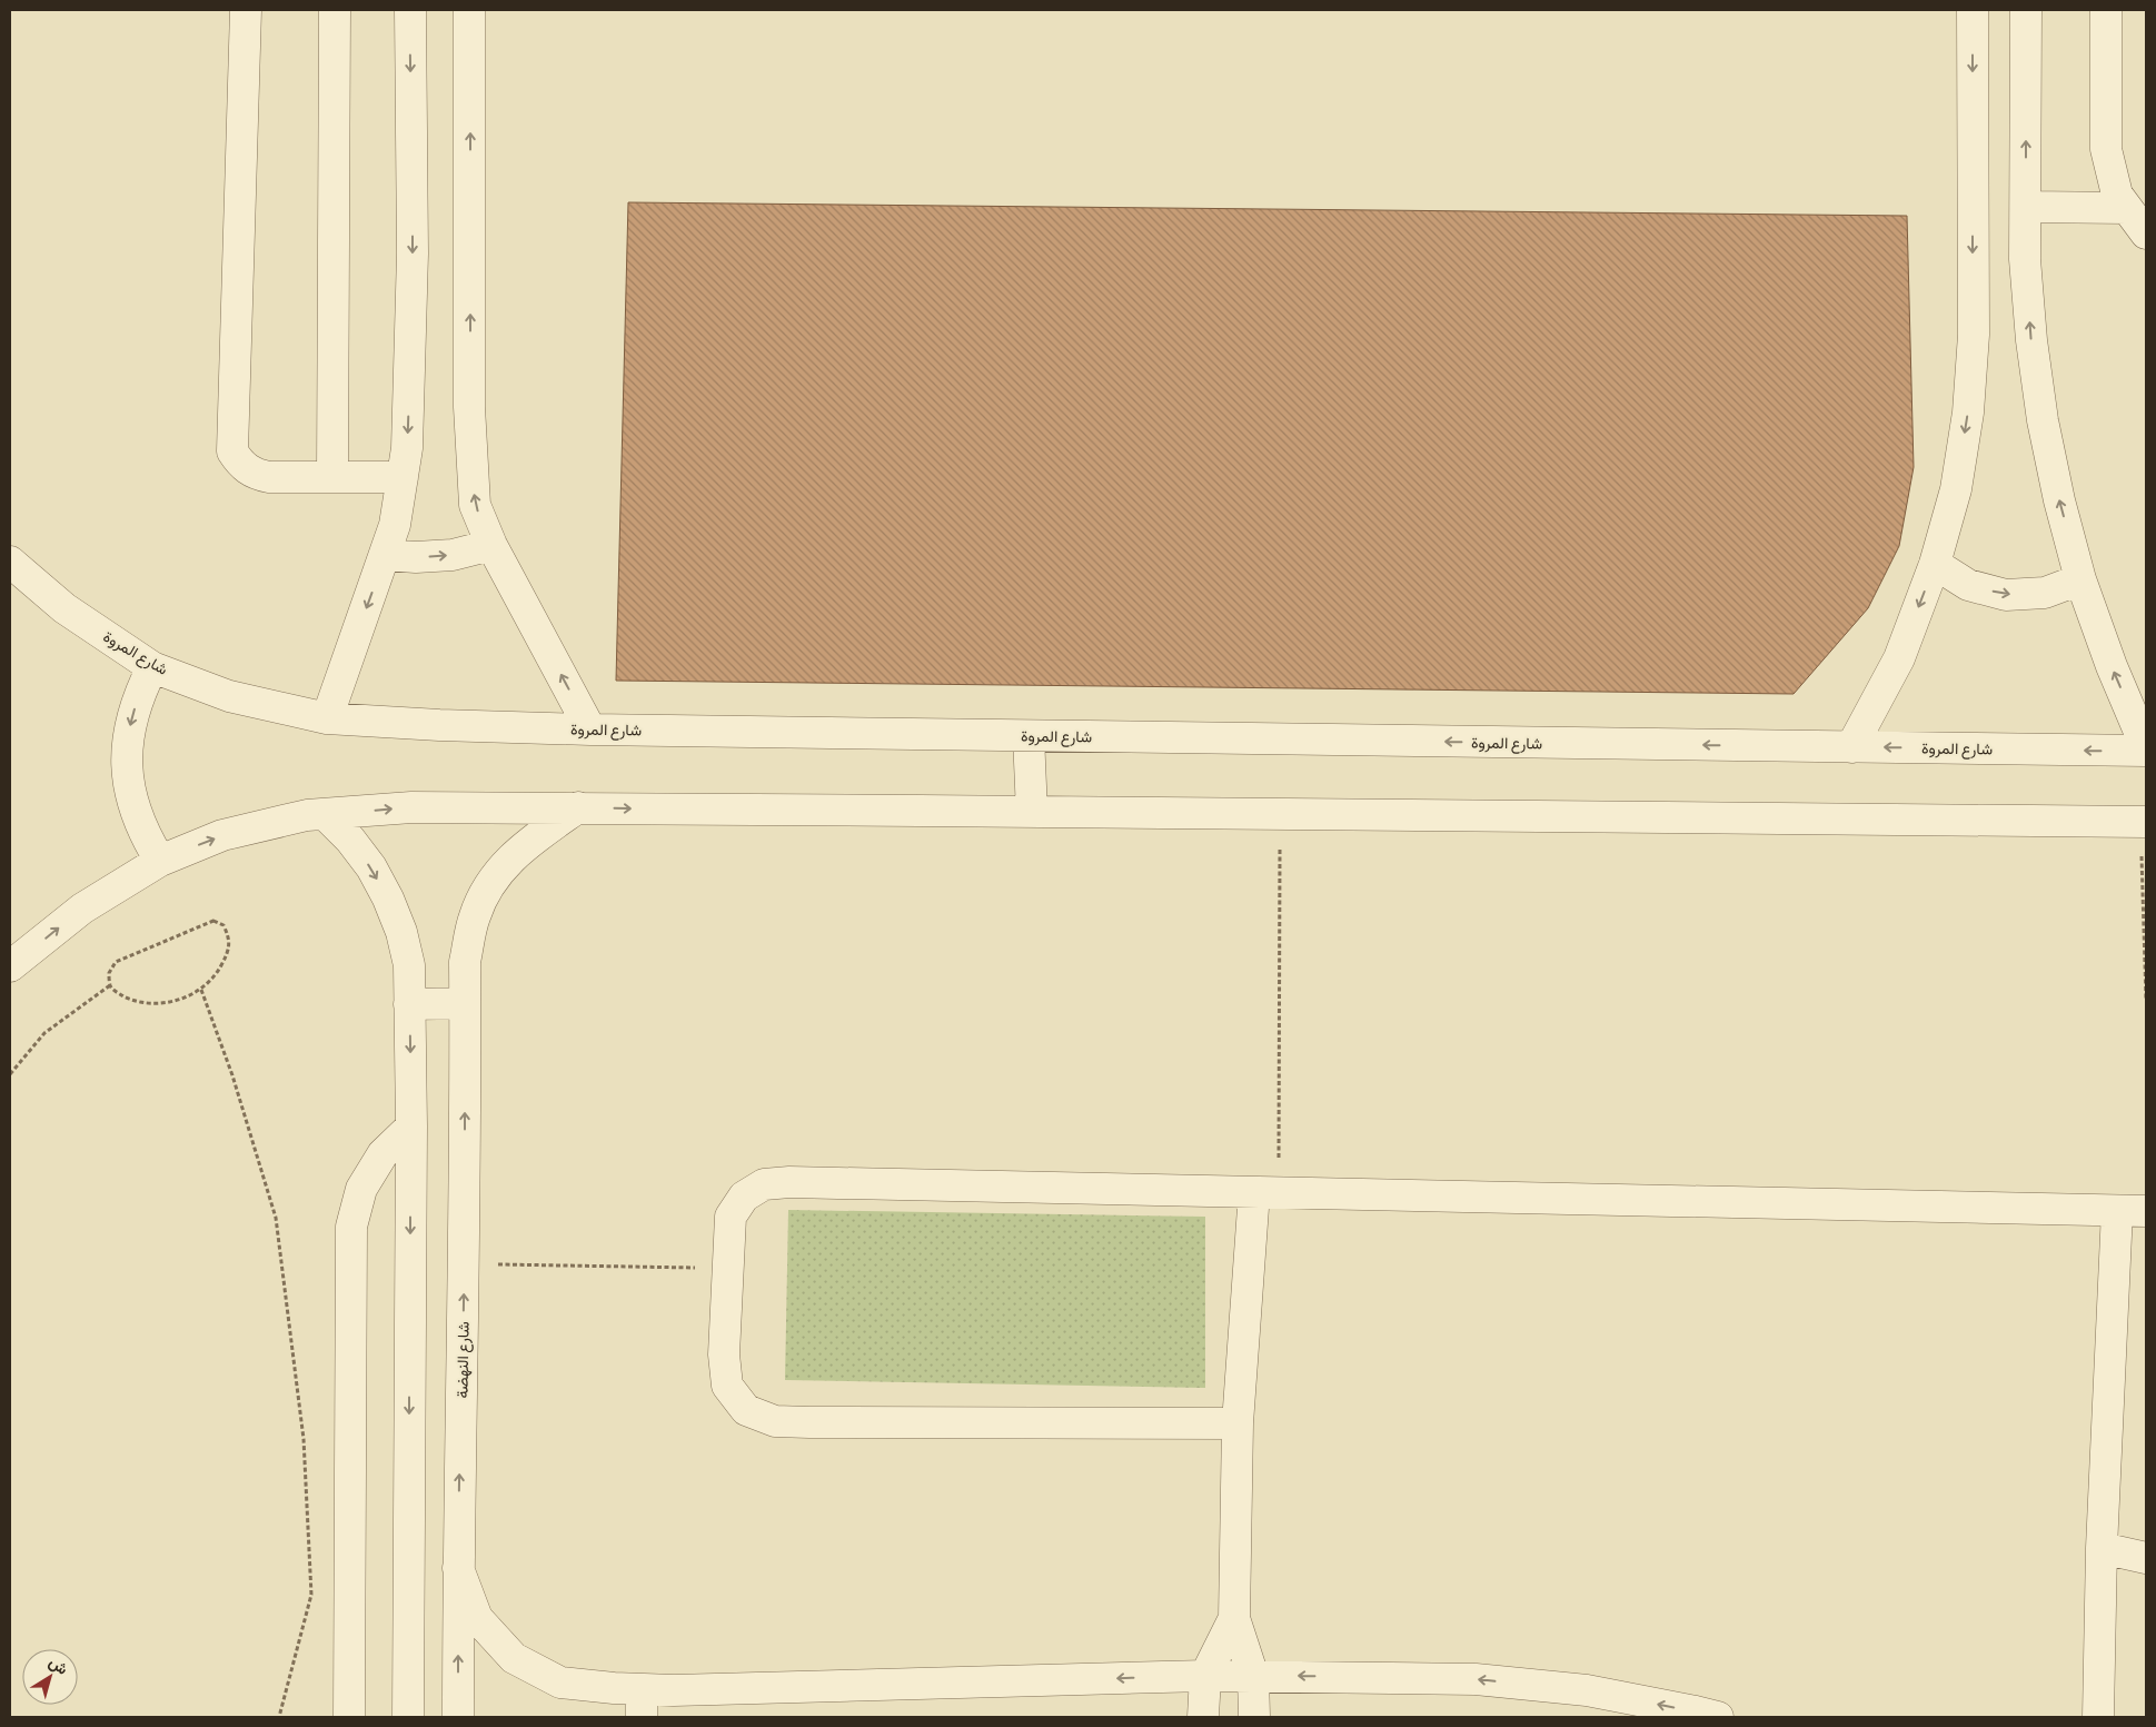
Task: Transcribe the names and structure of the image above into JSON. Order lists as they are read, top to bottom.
{
  "streets": {
    "street": ["شارع المروة", "شارع النهضة"]
  },
  "north": "top right"
}
